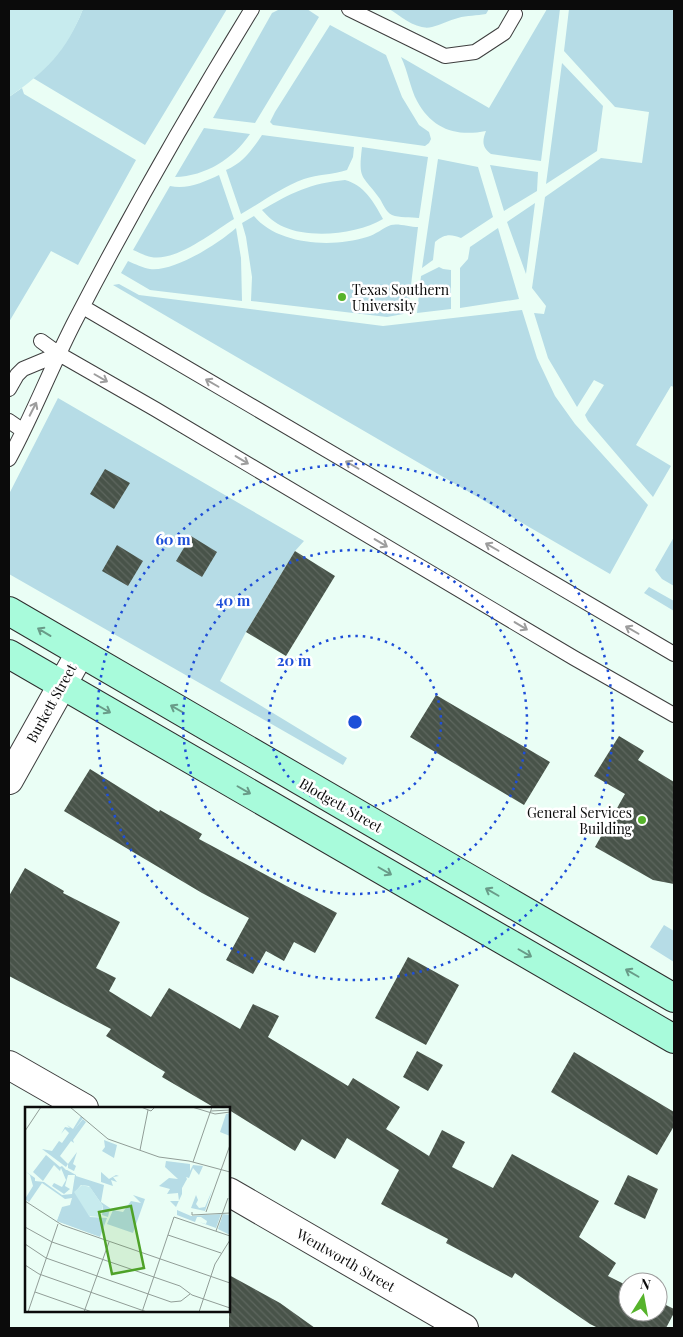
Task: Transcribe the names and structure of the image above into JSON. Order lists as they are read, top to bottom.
{
  "streets": {
    "main road": ["Blodgett Street"],
    "street": ["Burkett Street", "Wentworth Street"]
  },
  "crossings": [
    ["Burkett Street", "Blodgett Street"]
  ],
  "places": ["Texas Southern University", "General Services Building"],
  "north": "top",
  "rings": ["60 m", "40 m", "20 m"]
}
